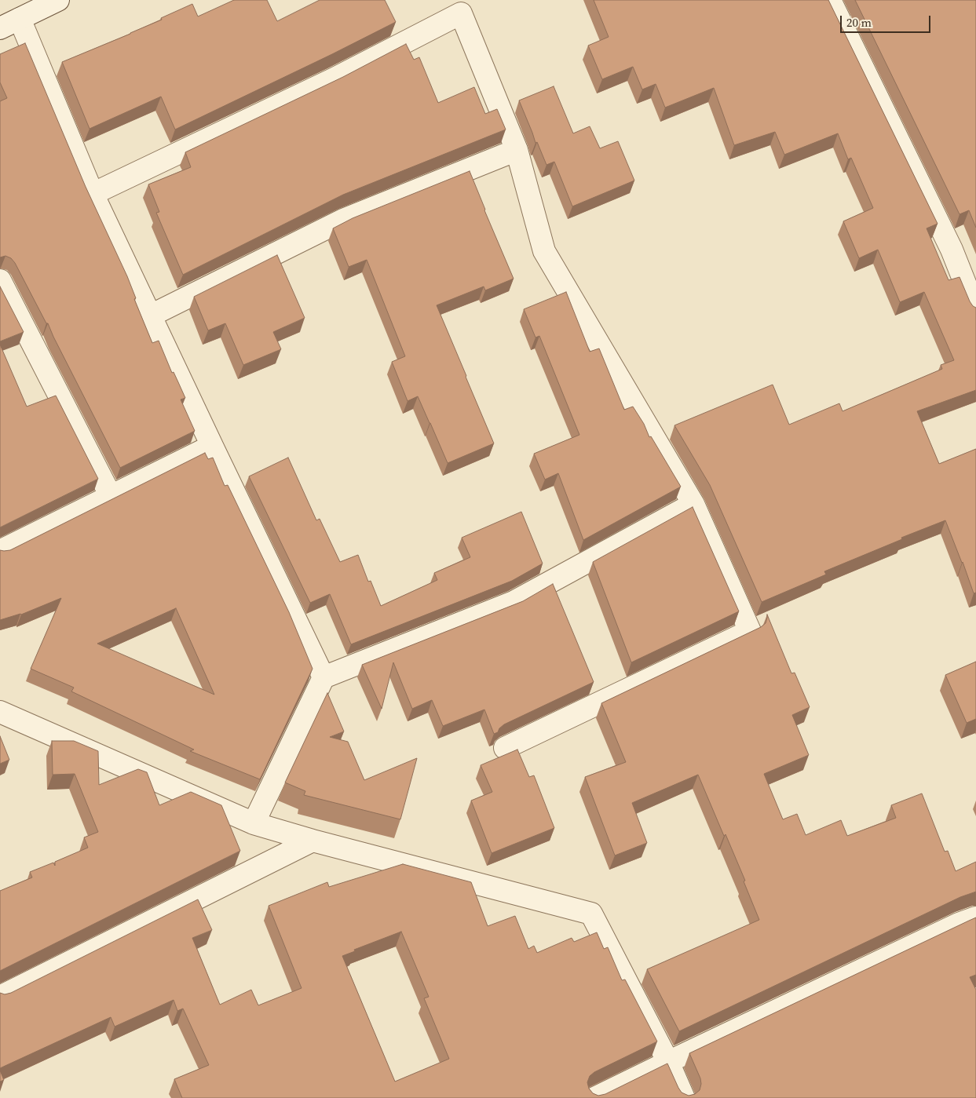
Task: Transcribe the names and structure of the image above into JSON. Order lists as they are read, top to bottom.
{
  "scale_bar": "20 m"
}
